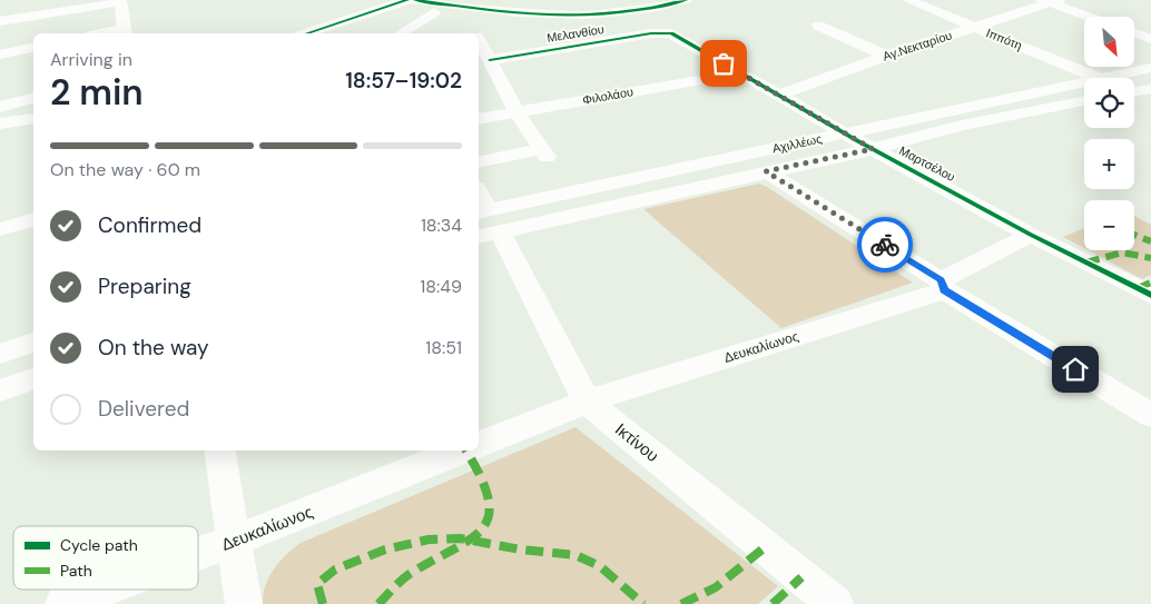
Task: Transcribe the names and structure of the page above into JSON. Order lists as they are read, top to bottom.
{
  "streets": {
    "street": [
      "Μελανθίου",
      "Ιππότη",
      "Αγ.Νεκταρίου",
      "Φιλολάου",
      "Αχιλλέως",
      "Μαρτσέλου",
      "Δευκαλίωνος",
      "Ικτίνου"
    ]
  },
  "crossings": [
    ["Μελανθίου", "Μαρτσέλου"],
    ["Ιππότη", "Αγ.Νεκταρίου"],
    ["Αγ.Νεκταρίου", "Μαρτσέλου"],
    ["Φιλολάου", "Μαρτσέλου"],
    ["Αχιλλέως", "Μαρτσέλου"],
    ["Αχιλλέως", "Ικτίνου"],
    ["Μαρτσέλου", "Δευκαλίωνος"],
    ["Δευκαλίωνος", "Ικτίνου"]
  ],
  "legend": ["Cycle path", "Path"],
  "north": "bottom right",
  "page": {
    "map_buttons": ["+", "−"],
    "heading": ["2 min", "Arriving in", "18:57–19:02"],
    "bar": "On the way · 60 m",
    "list": [
      ["Confirmed", "18:34"],
      ["Preparing", "18:49"],
      ["On the way", "18:51"],
      "Delivered"
    ]
  }
}
